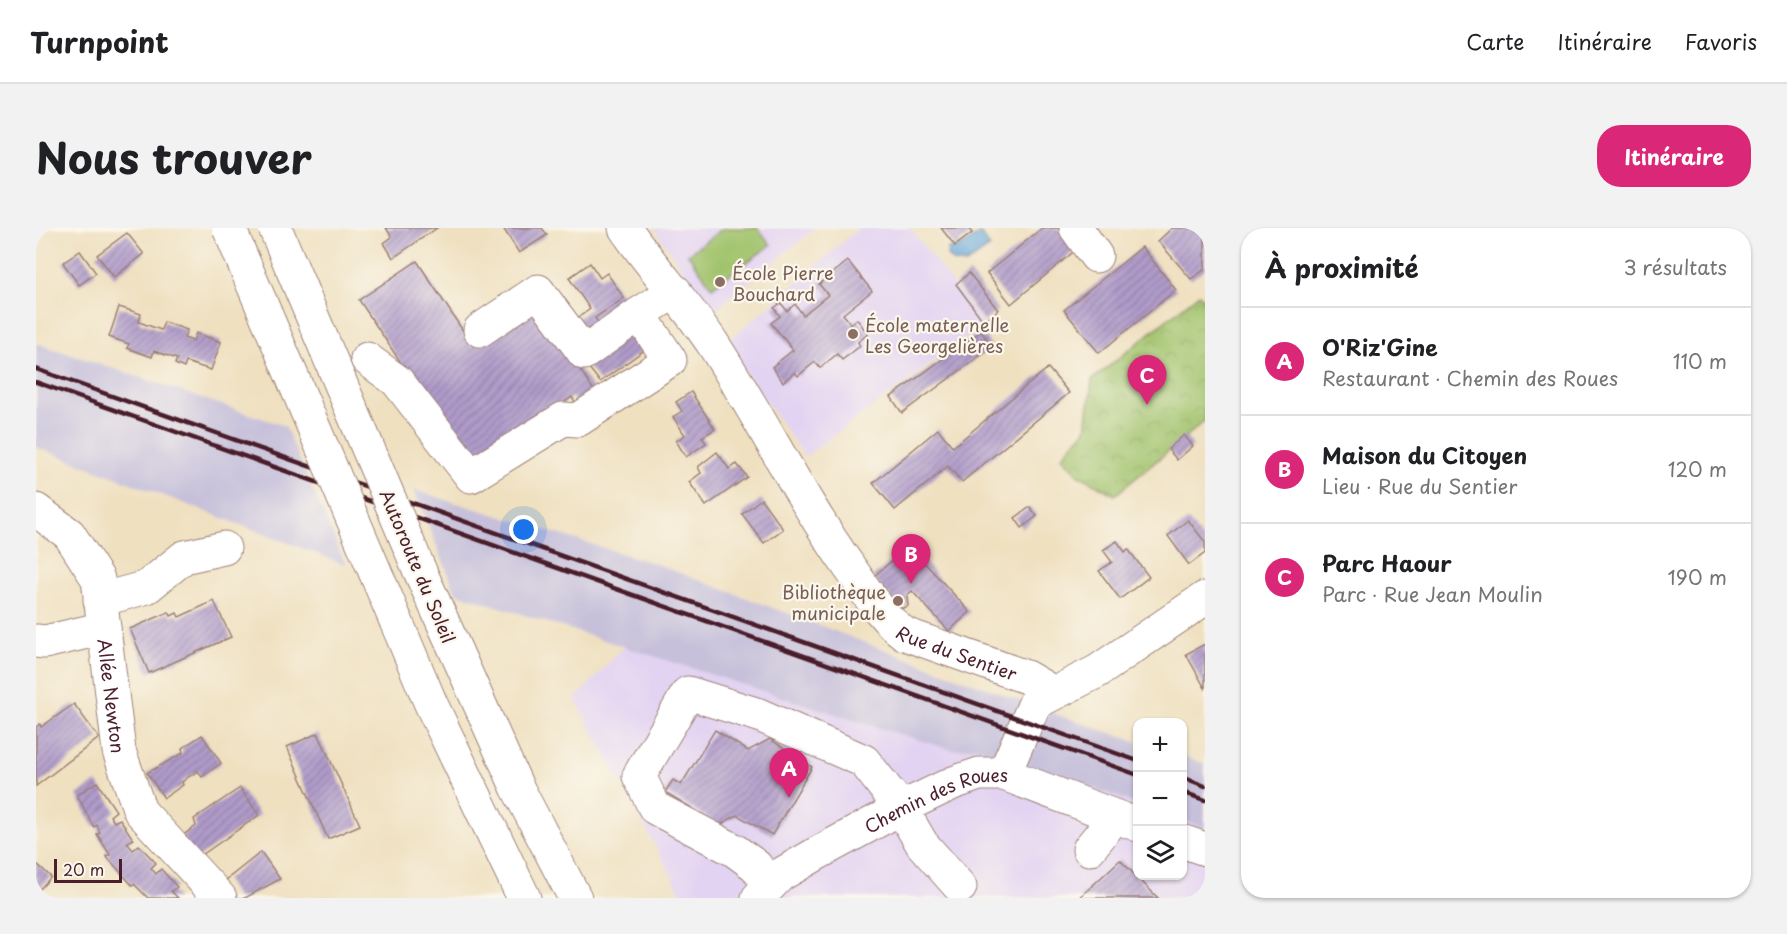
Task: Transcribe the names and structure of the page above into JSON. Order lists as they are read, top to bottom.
{
  "streets": {
    "main road": [
      "Autoroute du Soleil",
      "Rue du Sentier",
      "Allée Newton",
      "Chemin des Roues"
    ]
  },
  "crossings": [
    ["Rue du Sentier", "Chemin des Roues"]
  ],
  "places": ["École Pierre Bouchard", "École maternelle Les Georgelières", "Bibliothèque municipale"],
  "scale_bar": "20 m",
  "page": {
    "header": "Turnpoint",
    "nav": ["Carte", "Itinéraire", "Favoris"],
    "title": "Nous trouver",
    "buttons": "Itinéraire",
    "heading": ["À proximité", "3 résultats"],
    "list": [
      {
        "mark": "A",
        "name": "O'Riz'Gine",
        "note": "Restaurant · Chemin des Roues",
        "value": "110 m"
      },
      {
        "mark": "B",
        "name": "Maison du Citoyen",
        "note": "Lieu · Rue du Sentier",
        "value": "120 m"
      },
      {
        "mark": "C",
        "name": "Parc Haour",
        "note": "Parc · Rue Jean Moulin",
        "value": "190 m"
      }
    ],
    "pins": ["C", "B", "A"],
    "map_buttons": ["+", "−"],
    "scale": "20 m"
  }
}
